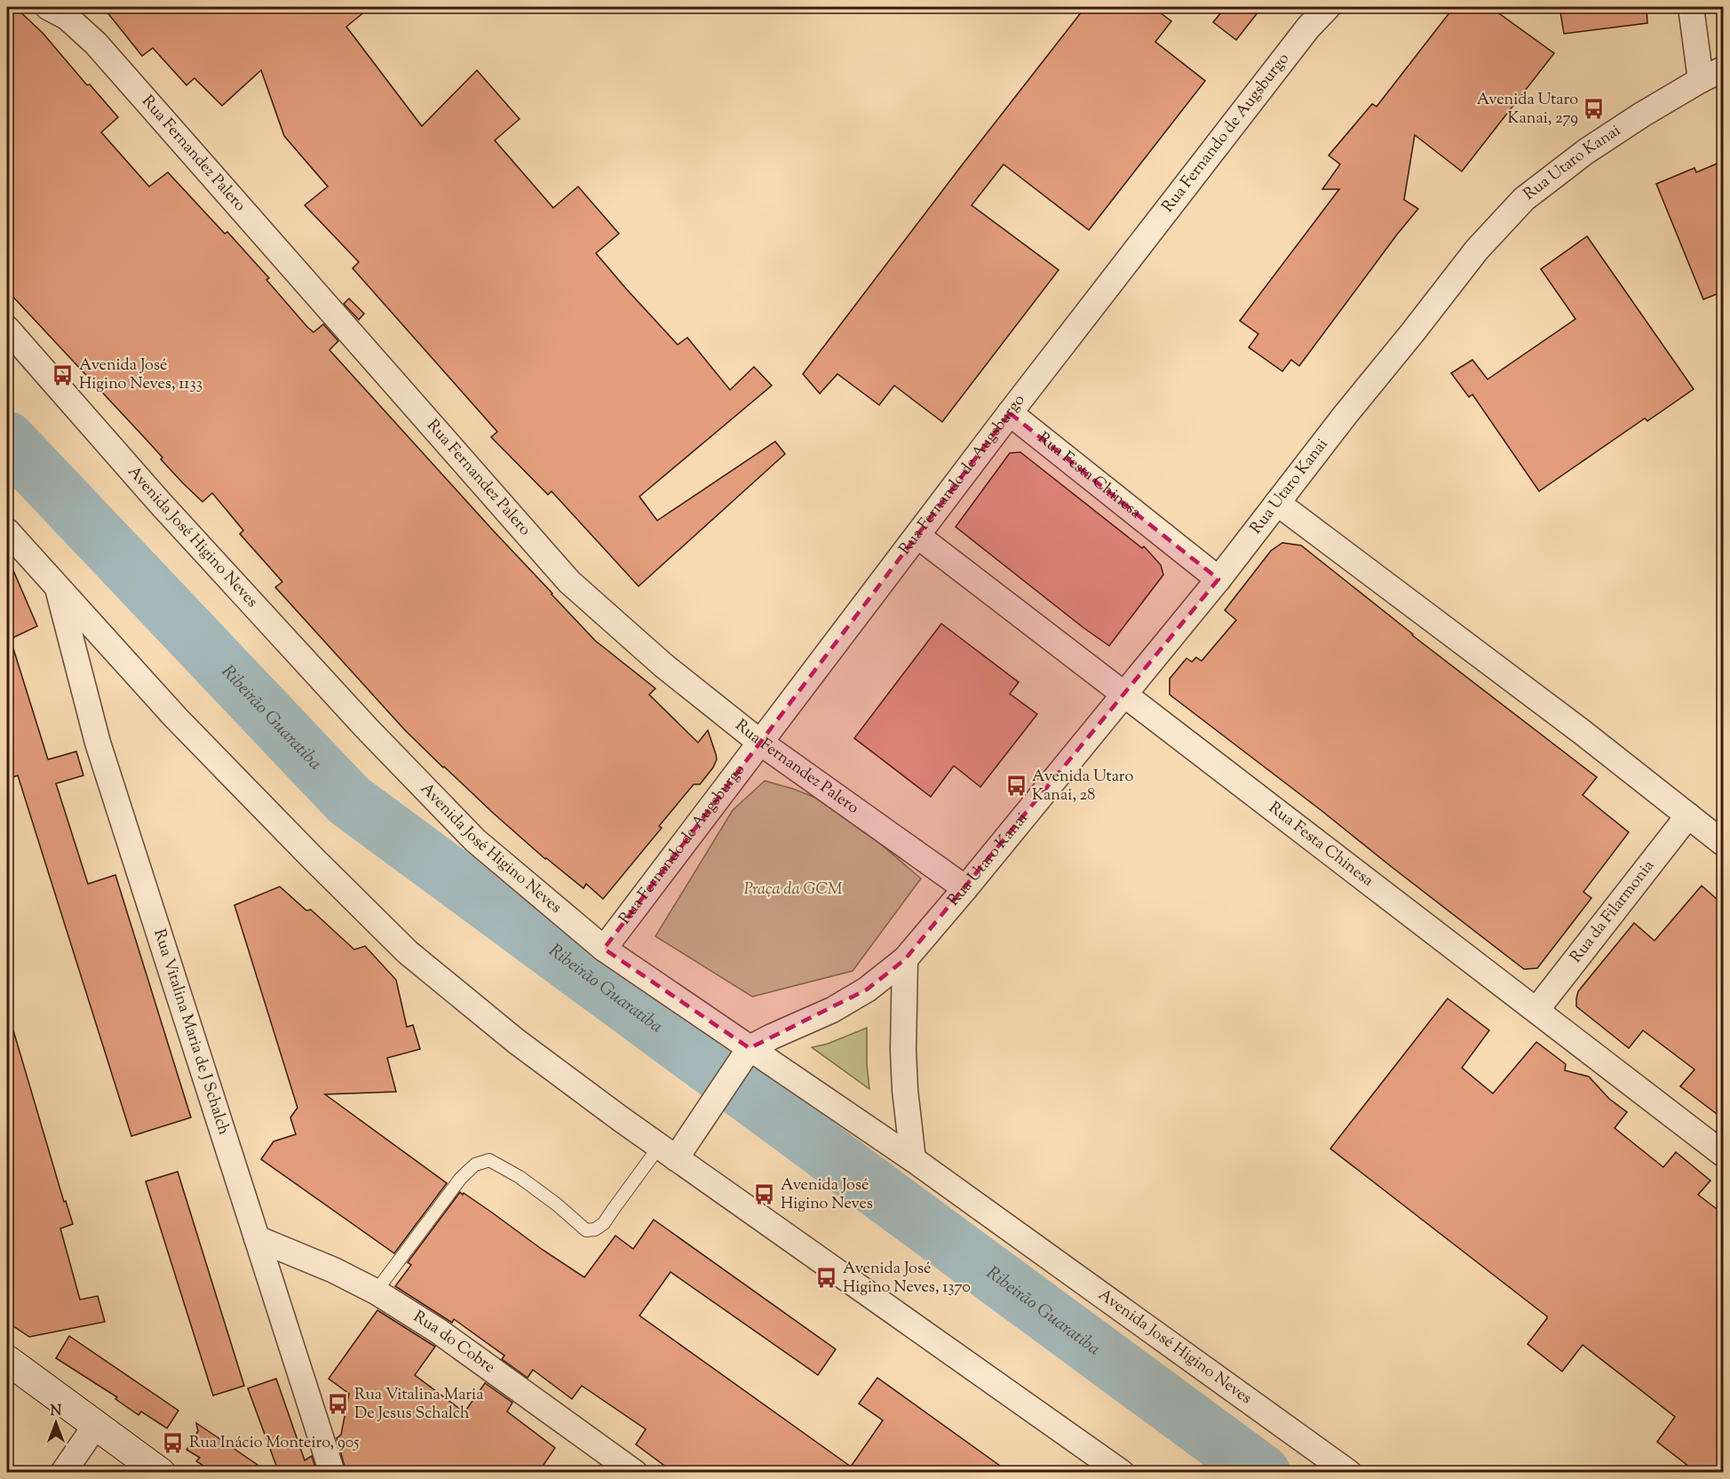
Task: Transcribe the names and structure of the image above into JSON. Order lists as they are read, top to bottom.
{
  "streets": {
    "street": [
      "Rua Fernando de Augsburgo",
      "Rua Fernandez Palero",
      "Rua Utaro Kanai",
      "Rua Festa Chinesa",
      "Avenida José Higino Neves",
      "Rua da Filarmonia",
      "Rua Vitalina Maria de J Schalch",
      "Rua do Cobre"
    ]
  },
  "crossings": [
    ["Rua Fernando de Augsburgo", "Rua Fernandez Palero"],
    ["Rua Fernando de Augsburgo", "Rua Festa Chinesa"],
    ["Rua Fernando de Augsburgo", "Avenida José Higino Neves"],
    ["Rua Fernandez Palero", "Rua Utaro Kanai"],
    ["Rua Utaro Kanai", "Rua Festa Chinesa"],
    ["Rua Utaro Kanai", "Avenida José Higino Neves"],
    ["Rua Festa Chinesa", "Rua da Filarmonia"],
    ["Rua Vitalina Maria de J Schalch", "Rua do Cobre"]
  ],
  "water": ["Ribeirão Guaratiba"],
  "parks": ["Praça da GCM"],
  "places": {
    "bus stop": [
      "Avenida Utaro Kanai, 279",
      "Avenida José Higino Neves, 1133",
      "Avenida Utaro Kanai, 28",
      "Avenida José Higino Neves",
      "Avenida José Higino Neves, 1370",
      "Rua Vitalina Maria De Jesus Schalch",
      "Rua Inácio Monteiro, 905"
    ]
  },
  "north": "top"
}
